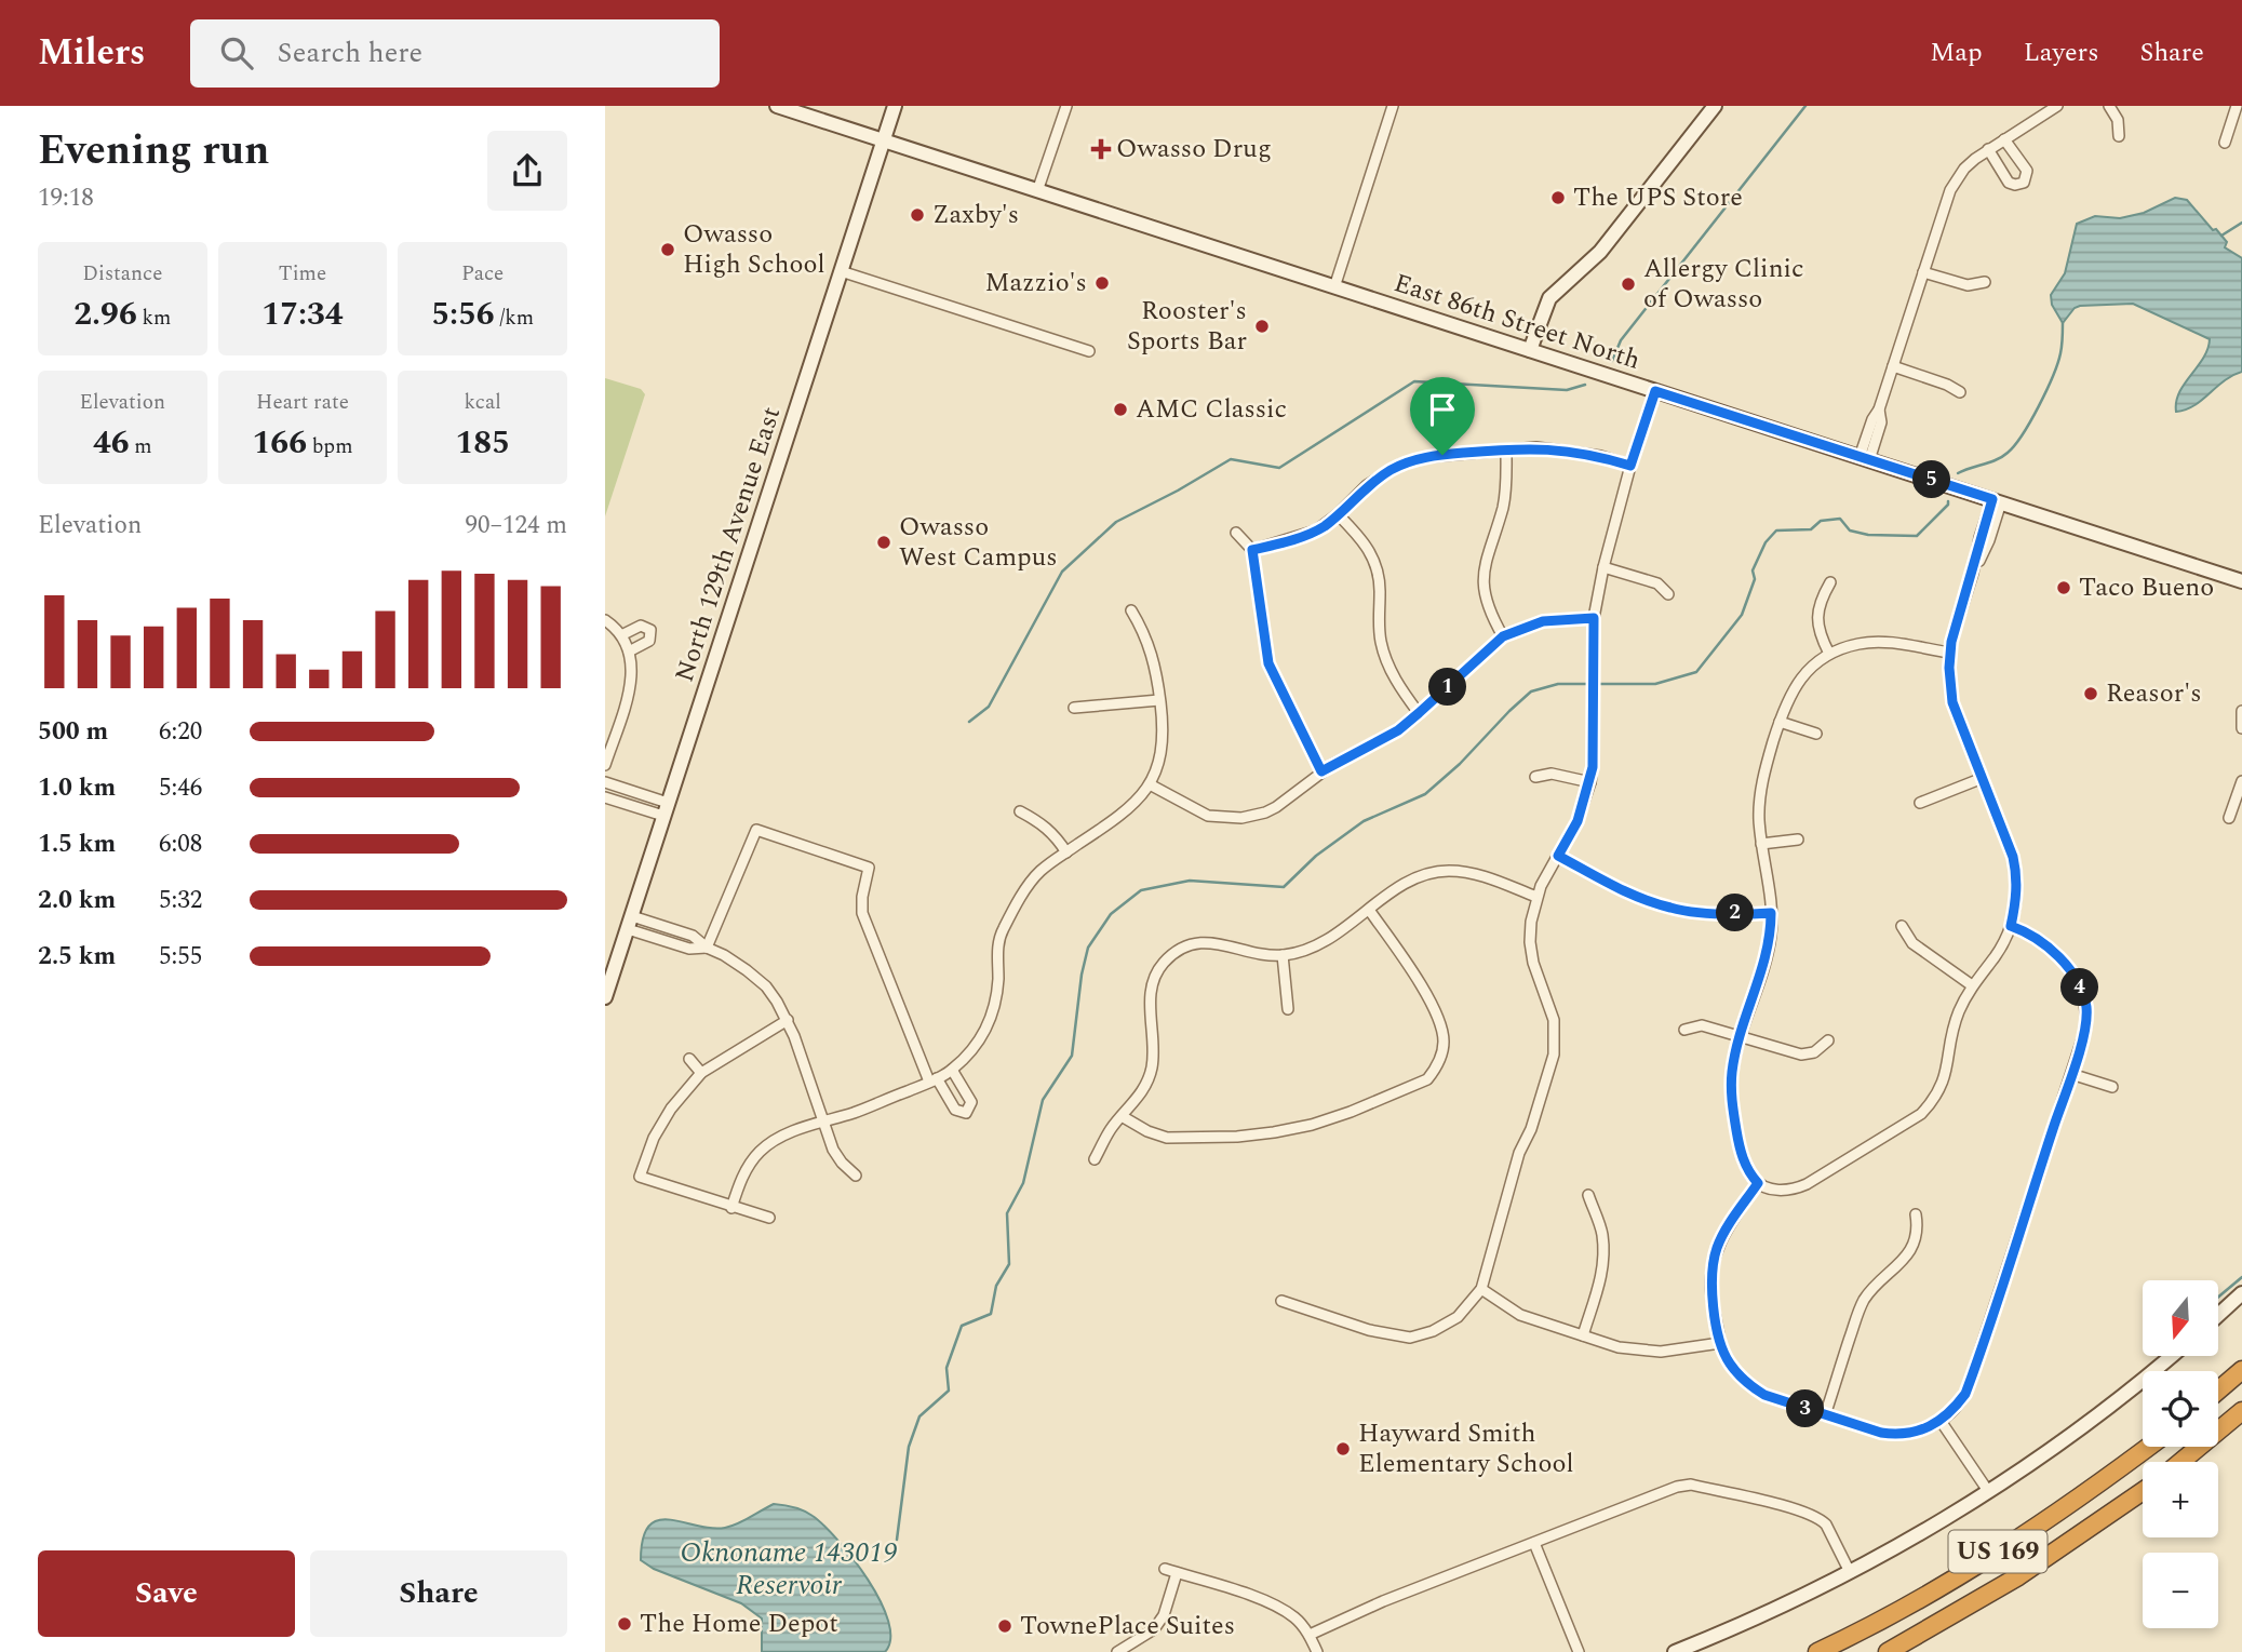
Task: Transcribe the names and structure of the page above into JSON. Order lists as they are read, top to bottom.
{
  "streets": {
    "highway": ["US 169"],
    "main road": ["East 86th Street North", "North 129th Avenue East"]
  },
  "crossings": [
    ["East 86th Street North", "North 129th Avenue East"]
  ],
  "water": ["Oknoname 143019 Reservoir"],
  "places": {
    "health": ["Owasso Drug"],
    "other": [
      "The UPS Store",
      "Zaxby's",
      "Owasso High School",
      "Mazzio's",
      "Allergy Clinic of Owasso",
      "Rooster's Sports Bar",
      "AMC Classic",
      "Owasso West Campus",
      "Taco Bueno",
      "Reasor's",
      "Hayward Smith Elementary School",
      "The Home Depot",
      "TownePlace Suites"
    ]
  },
  "north": "bottom",
  "page": {
    "header": "Milers",
    "search": "Search here",
    "nav": ["Map", "Layers", "Share"],
    "heading": ["Evening run", "19:18"],
    "stats": [
      ["Distance", "2.96 km"],
      ["Time", "17:34"],
      ["Pace", "5:56 /km"],
      ["Elevation", "46 m"],
      ["Heart rate", "166 bpm"],
      ["kcal", "185"]
    ],
    "pins": [
      "5",
      "1",
      "2",
      "4",
      "3"
    ],
    "chart": ["Elevation", "90–124 m"],
    "list": [
      {
        "name": "500 m",
        "note": "6:20"
      },
      {
        "name": "1.0 km",
        "note": "5:46"
      },
      {
        "name": "1.5 km",
        "note": "6:08"
      },
      {
        "name": "2.0 km",
        "note": "5:32"
      },
      {
        "name": "2.5 km",
        "note": "5:55"
      }
    ],
    "map_buttons": ["+", "−"],
    "buttons": ["Save", "Share"]
  }
}
